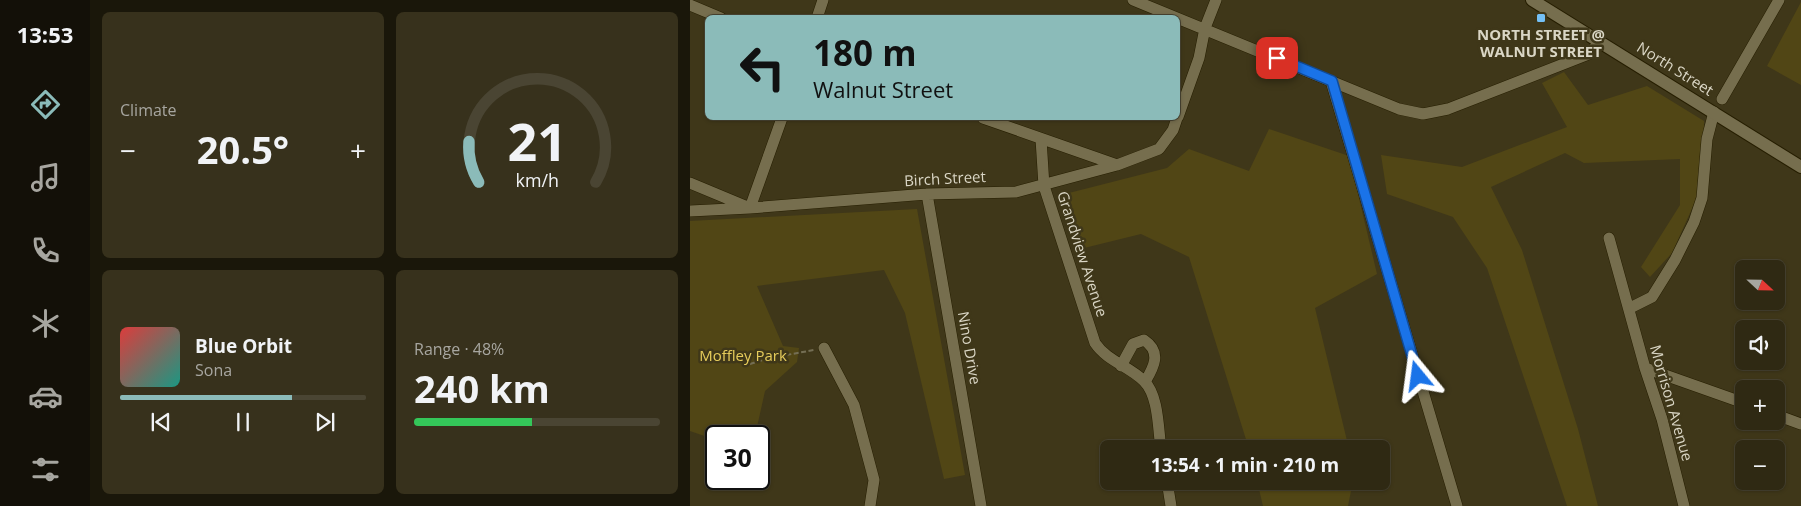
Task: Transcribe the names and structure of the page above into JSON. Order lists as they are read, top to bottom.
{
  "streets": {
    "main road": ["North Street"],
    "street": [
      "Birch Street",
      "Grandview Avenue",
      "Nino Drive",
      "Morrison Avenue"
    ]
  },
  "crossings": [
    ["Birch Street", "Grandview Avenue"],
    ["Birch Street", "Nino Drive"]
  ],
  "parks": ["Moffley Park"],
  "places": {
    "transit": ["NORTH STREET @ WALNUT STREET"]
  },
  "north": "right",
  "page": {
    "tabs": "13:53",
    "tile": [
      "Climate",
      ["Range · 48%", "240 km"]
    ],
    "turn": ["180 m", "Walnut Street"],
    "heat": ["−", "20.5°", "+"],
    "map_buttons": ["+", "−"],
    "song": ["Blue Orbit", "Sona"],
    "limit": "30",
    "trip": "13:54 · 1 min · 210 m",
    "gauge": ["21", "km/h"]
  }
}
